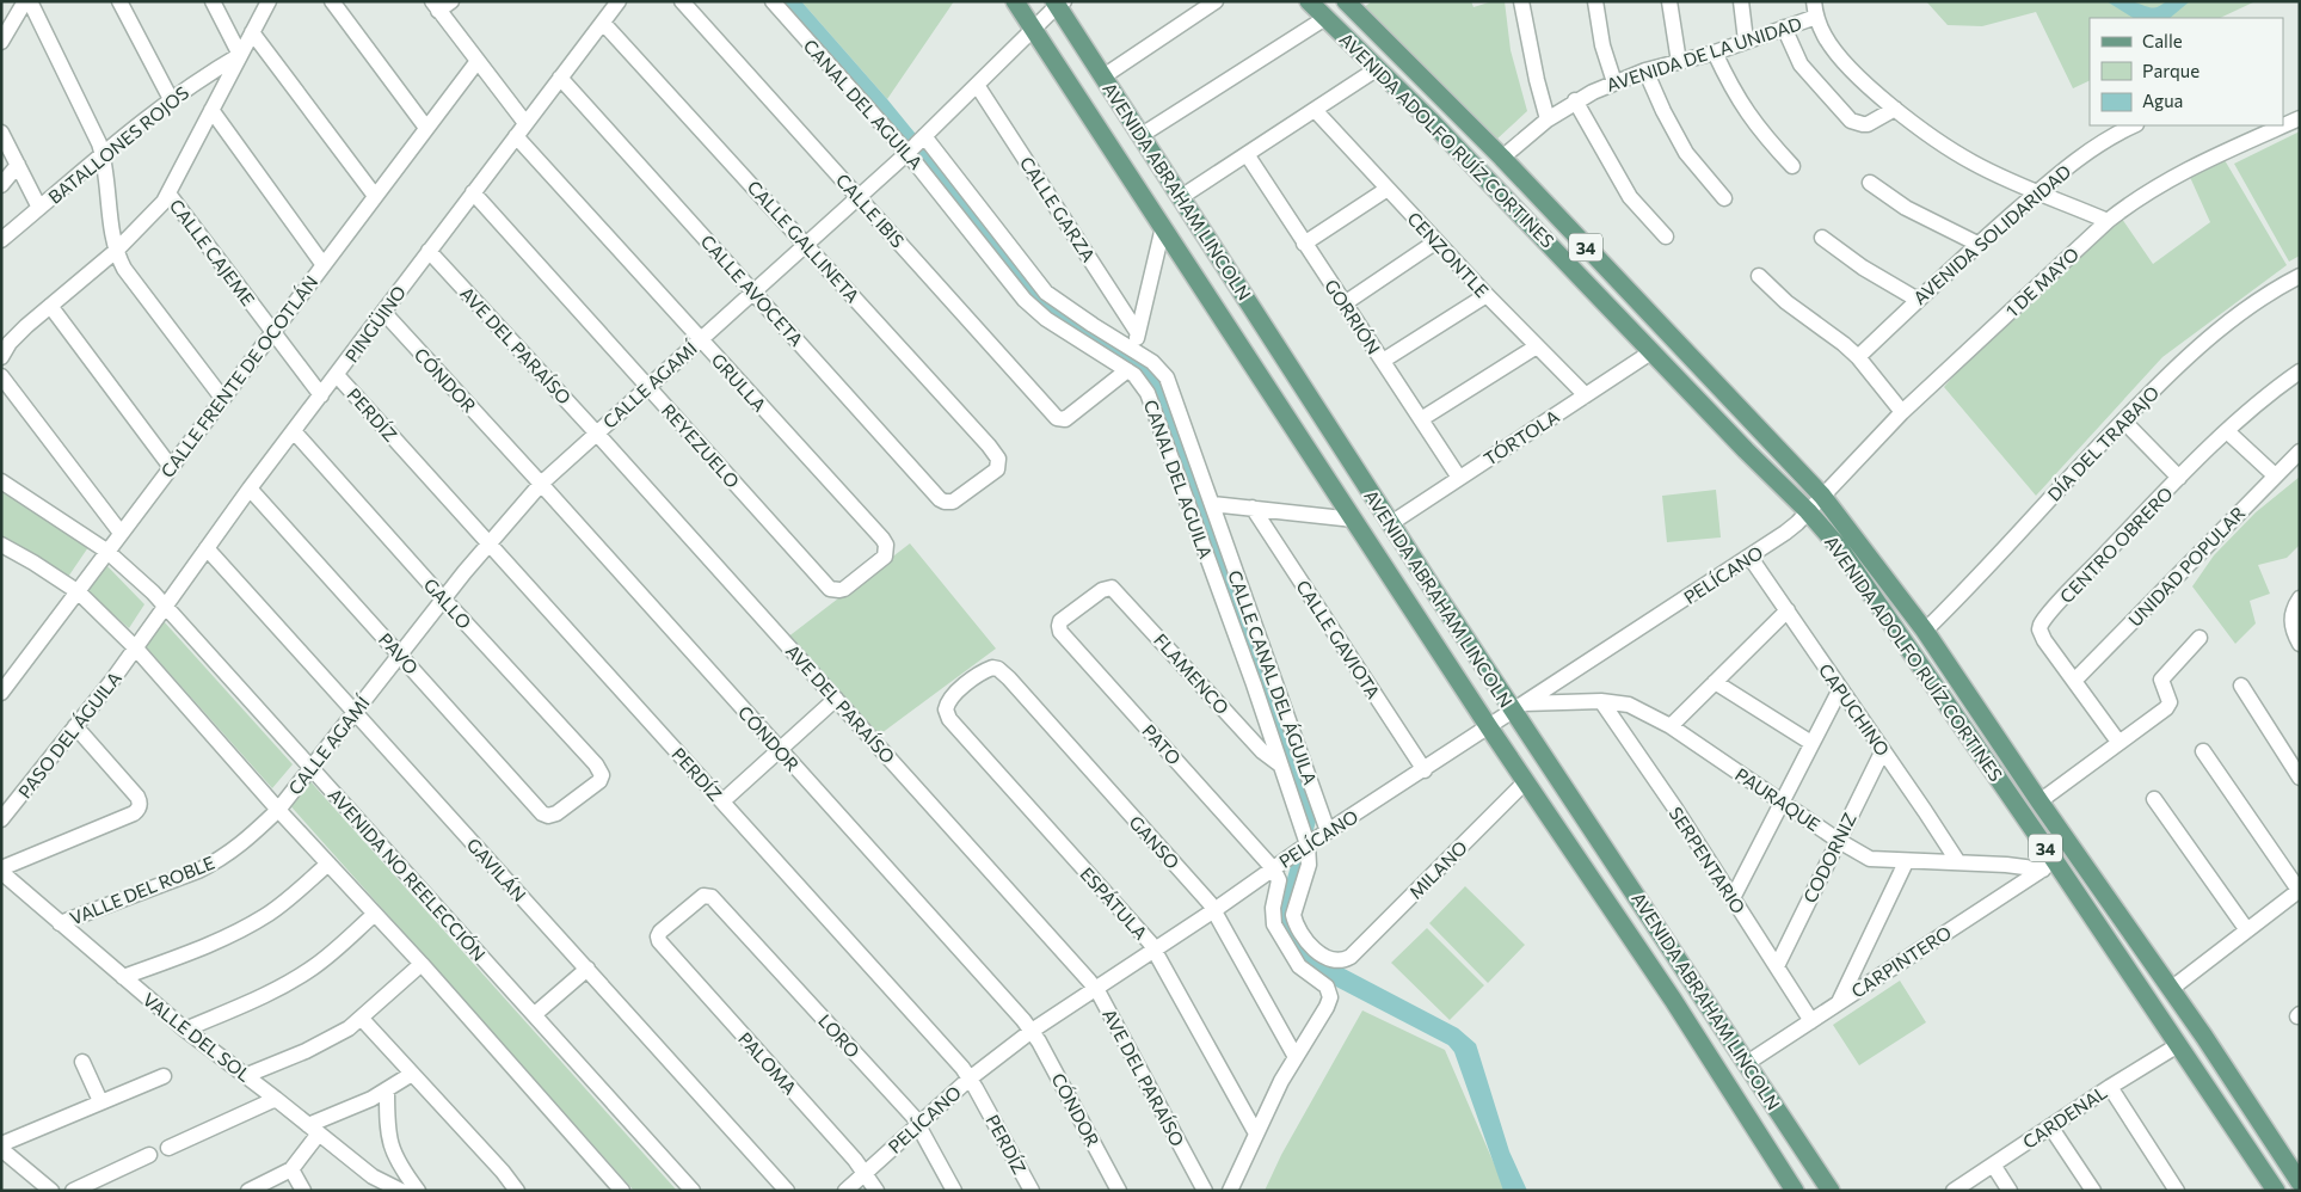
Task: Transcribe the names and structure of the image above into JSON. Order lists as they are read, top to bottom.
{
  "streets": {
    "main road": ["AVENIDA ADOLFO RUÍZ CORTINES", "AVENIDA ABRAHAM LINCOLN", "34"],
    "street": [
      "AVENIDA DE LA UNIDAD",
      "CANAL DEL AGUILA",
      "BATALLONES ROJOS",
      "CALLE GARZA",
      "CALLE IBIS",
      "AVENIDA SOLIDARIDAD",
      "CALLE GALLINETA",
      "CALLE CAJEME",
      "CENZONTLE",
      "1 DE MAYO",
      "CALLE AVOCETA",
      "GORRIÓN",
      "PINGÜINO",
      "AVE DEL PARAÍSO",
      "CALLE FRENTE DE OCOTLÁN",
      "CÓNDOR",
      "GRULLA",
      "CALLE AGAMÍ",
      "PERDÍZ",
      "TÓRTOLA",
      "DÍA DEL TRABAJO",
      "REYEZUELO",
      "CENTRO OBRERO",
      "UNIDAD POPULAR",
      "PELÍCANO",
      "GALLO",
      "CALLE GAVIOTA",
      "PAVO",
      "FLAMENCO",
      "CALLE CANAL DEL ÁGUILA",
      "CAPUCHINO",
      "PASO DEL ÁGUILA",
      "PATO",
      "PAURAQUE",
      "GANSO",
      "CODORNIZ",
      "SERPENTARIO",
      "GAVILÁN",
      "MILANO",
      "AVENIDA NO REELECCIÓN",
      "VALLE DEL ROBLE",
      "ESPÁTULA",
      "CARPINTERO",
      "LORO",
      "VALLE DEL SOL",
      "PALOMA",
      "CARDENAL"
    ]
  },
  "crossings": [
    ["AVENIDA DE LA UNIDAD", "AVENIDA ADOLFO RUÍZ CORTINES"],
    ["AVENIDA DE LA UNIDAD", "AVENIDA SOLIDARIDAD"],
    ["AVENIDA DE LA UNIDAD", "1 DE MAYO"],
    ["CANAL DEL AGUILA", "CALLE IBIS"],
    ["CANAL DEL AGUILA", "CALLE AGAMÍ"],
    ["CANAL DEL AGUILA", "PELÍCANO"],
    ["CANAL DEL AGUILA", "FLAMENCO"],
    ["CANAL DEL AGUILA", "CALLE CANAL DEL ÁGUILA"],
    ["CANAL DEL AGUILA", "MILANO"],
    ["AVENIDA ADOLFO RUÍZ CORTINES", "1 DE MAYO"],
    ["AVENIDA ADOLFO RUÍZ CORTINES", "TÓRTOLA"],
    ["AVENIDA ADOLFO RUÍZ CORTINES", "DÍA DEL TRABAJO"],
    ["AVENIDA ADOLFO RUÍZ CORTINES", "PELÍCANO"],
    ["AVENIDA ADOLFO RUÍZ CORTINES", "PAURAQUE"],
    ["AVENIDA ADOLFO RUÍZ CORTINES", "CARPINTERO"],
    ["AVENIDA ADOLFO RUÍZ CORTINES", "CARDENAL"],
    ["AVENIDA ABRAHAM LINCOLN", "CALLE AGAMÍ"],
    ["AVENIDA ABRAHAM LINCOLN", "TÓRTOLA"],
    ["AVENIDA ABRAHAM LINCOLN", "PELÍCANO"],
    ["AVENIDA ABRAHAM LINCOLN", "PAURAQUE"],
    ["AVENIDA ABRAHAM LINCOLN", "CARPINTERO"],
    ["CALLE GARZA", "CALLE AGAMÍ"],
    ["CALLE IBIS", "CALLE AGAMÍ"],
    ["CALLE GALLINETA", "CALLE AVOCETA"],
    ["CALLE GALLINETA", "PINGÜINO"],
    ["CALLE GALLINETA", "CALLE AGAMÍ"],
    ["CALLE CAJEME", "PINGÜINO"],
    ["CALLE CAJEME", "CALLE FRENTE DE OCOTLÁN"],
    ["CENZONTLE", "TÓRTOLA"],
    ["1 DE MAYO", "PELÍCANO"],
    ["CALLE AVOCETA", "PINGÜINO"],
    ["CALLE AVOCETA", "CALLE AGAMÍ"],
    ["GORRIÓN", "TÓRTOLA"],
    ["PINGÜINO", "AVE DEL PARAÍSO"],
    ["PINGÜINO", "CÓNDOR"],
    ["PINGÜINO", "GRULLA"],
    ["PINGÜINO", "PERDÍZ"],
    ["PINGÜINO", "REYEZUELO"],
    ["PINGÜINO", "GALLO"],
    ["PINGÜINO", "PAVO"],
    ["PINGÜINO", "PASO DEL ÁGUILA"],
    ["PINGÜINO", "GAVILÁN"],
    ["PINGÜINO", "AVENIDA NO REELECCIÓN"],
    ["AVE DEL PARAÍSO", "CALLE AGAMÍ"],
    ["AVE DEL PARAÍSO", "PELÍCANO"],
    ["CALLE FRENTE DE OCOTLÁN", "AVENIDA NO REELECCIÓN"],
    ["CÓNDOR", "CALLE AGAMÍ"],
    ["CÓNDOR", "PELÍCANO"],
    ["GRULLA", "CALLE AGAMÍ"],
    ["GRULLA", "REYEZUELO"],
    ["CALLE AGAMÍ", "PERDÍZ"],
    ["CALLE AGAMÍ", "REYEZUELO"],
    ["CALLE AGAMÍ", "GALLO"],
    ["CALLE AGAMÍ", "PAVO"],
    ["CALLE AGAMÍ", "CALLE CANAL DEL ÁGUILA"],
    ["CALLE AGAMÍ", "GAVILÁN"],
    ["CALLE AGAMÍ", "AVENIDA NO REELECCIÓN"],
    ["CALLE AGAMÍ", "VALLE DEL ROBLE"],
    ["PERDÍZ", "PELÍCANO"],
    ["CENTRO OBRERO", "UNIDAD POPULAR"],
    ["PELÍCANO", "CALLE GAVIOTA"],
    ["PELÍCANO", "CALLE CANAL DEL ÁGUILA"],
    ["PELÍCANO", "CAPUCHINO"],
    ["PELÍCANO", "PATO"],
    ["PELÍCANO", "PAURAQUE"],
    ["PELÍCANO", "GANSO"],
    ["PELÍCANO", "MILANO"],
    ["PELÍCANO", "ESPÁTULA"],
    ["PELÍCANO", "LORO"],
    ["PELÍCANO", "PALOMA"],
    ["GALLO", "PAVO"],
    ["FLAMENCO", "PATO"],
    ["CAPUCHINO", "PAURAQUE"],
    ["CAPUCHINO", "CODORNIZ"],
    ["PAURAQUE", "CODORNIZ"],
    ["PAURAQUE", "SERPENTARIO"],
    ["PAURAQUE", "CARPINTERO"],
    ["GANSO", "ESPÁTULA"],
    ["CODORNIZ", "SERPENTARIO"],
    ["SERPENTARIO", "CARPINTERO"],
    ["VALLE DEL ROBLE", "VALLE DEL SOL"],
    ["LORO", "PALOMA"]
  ],
  "legend": ["Calle", "Parque", "Agua"]
}
